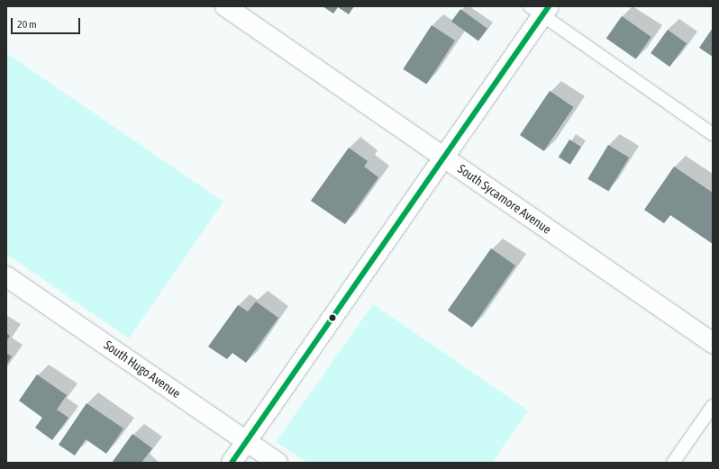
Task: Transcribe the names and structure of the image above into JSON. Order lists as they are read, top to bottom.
{
  "streets": {
    "street": ["South Sycamore Avenue", "South Hugo Avenue"]
  },
  "scale_bar": "20 m"
}
